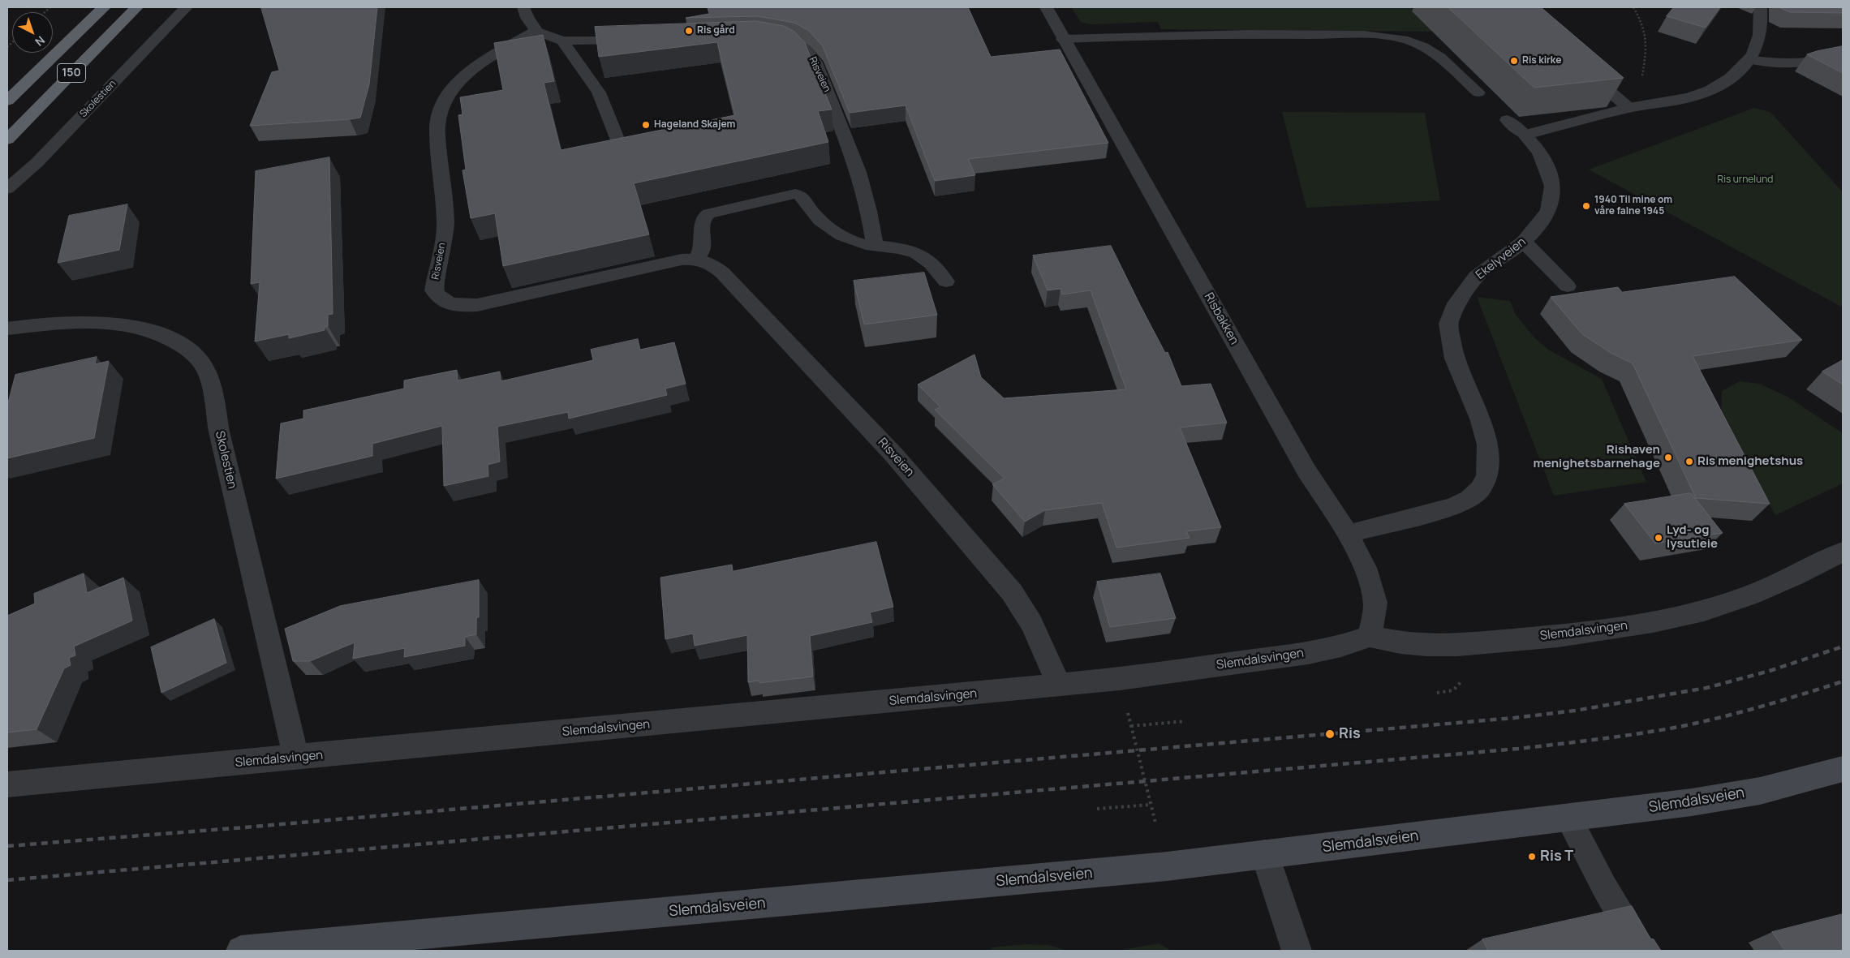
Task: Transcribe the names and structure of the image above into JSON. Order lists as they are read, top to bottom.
{
  "streets": {
    "highway": ["150"],
    "main road": ["Slemdalsveien"],
    "street": [
      "Risveien",
      "Skolestien",
      "Ekelyveien",
      "Risbakken",
      "Slemdalsvingen"
    ]
  },
  "crossings": [
    ["Risveien", "Slemdalsvingen"],
    ["Skolestien", "Slemdalsvingen"],
    ["Ekelyveien", "Risbakken"],
    ["Risbakken", "Slemdalsvingen"]
  ],
  "parks": ["Ris urnelund"],
  "places": [
    "Ris gård",
    "Ris kirke",
    "Hageland Skajem",
    "1940 Til mine om våre falne 1945",
    "Rishaven menighetsbarnehage",
    "Ris menighetshus",
    "Lyd- og lysutleie",
    "Ris",
    "Ris T"
  ],
  "north": "bottom right"
}
